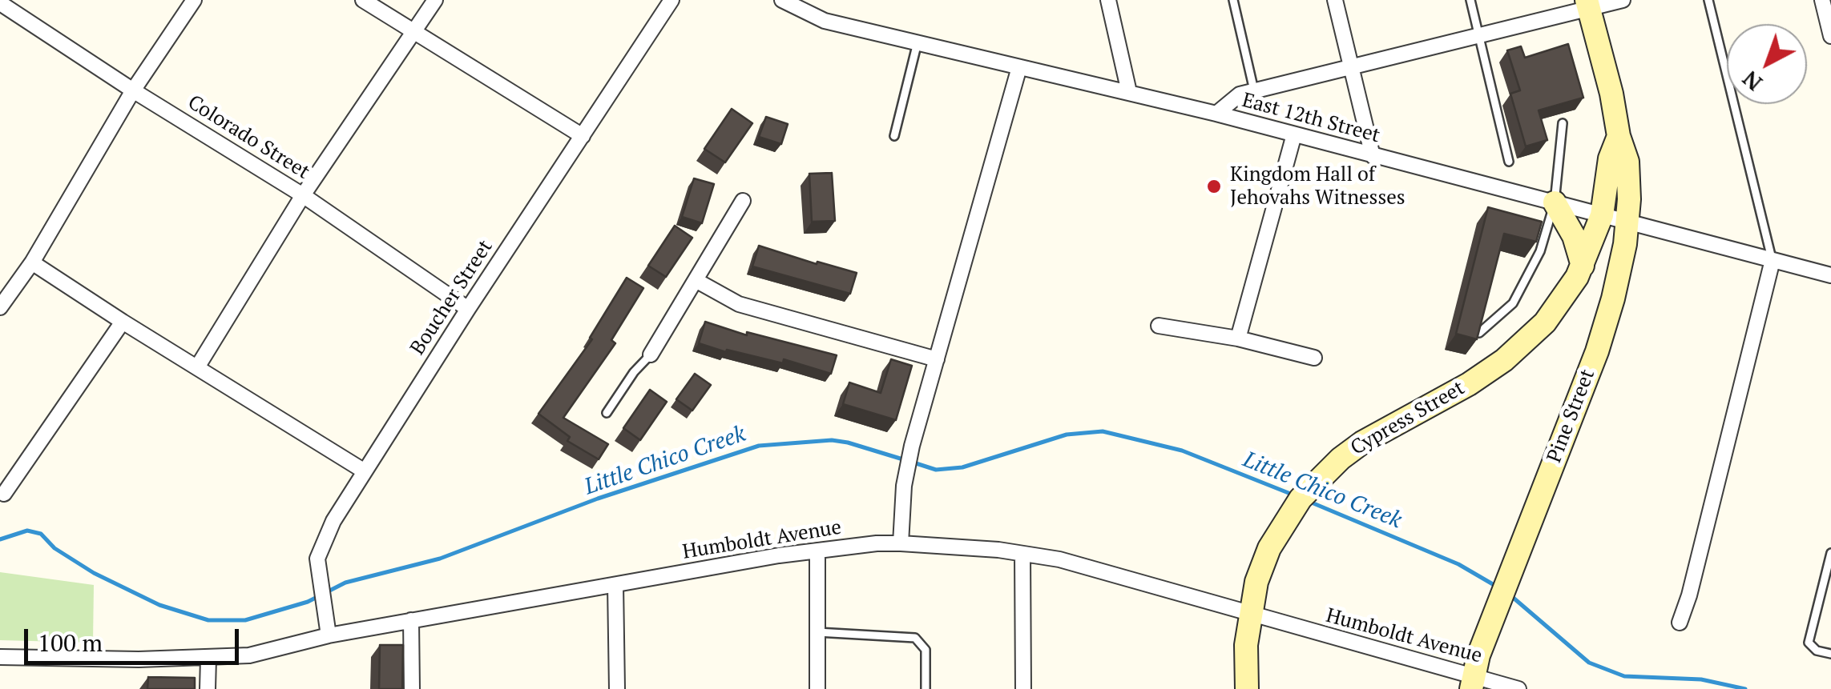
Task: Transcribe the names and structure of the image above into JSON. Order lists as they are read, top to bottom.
{
  "streets": {
    "street": [
      "East 12th Street",
      "Colorado Street",
      "Boucher Street",
      "Pine Street",
      "Cypress Street",
      "Humboldt Avenue"
    ]
  },
  "crossings": [
    ["East 12th Street", "Pine Street"],
    ["East 12th Street", "Cypress Street"],
    ["Colorado Street", "Boucher Street"],
    ["Boucher Street", "Humboldt Avenue"],
    ["Pine Street", "Cypress Street"],
    ["Pine Street", "Humboldt Avenue"],
    ["Cypress Street", "Humboldt Avenue"]
  ],
  "water": ["Little Chico Creek"],
  "places": ["Kingdom Hall of Jehovahs Witnesses"],
  "scale_bar": "100 m",
  "north": "bottom left"
}
